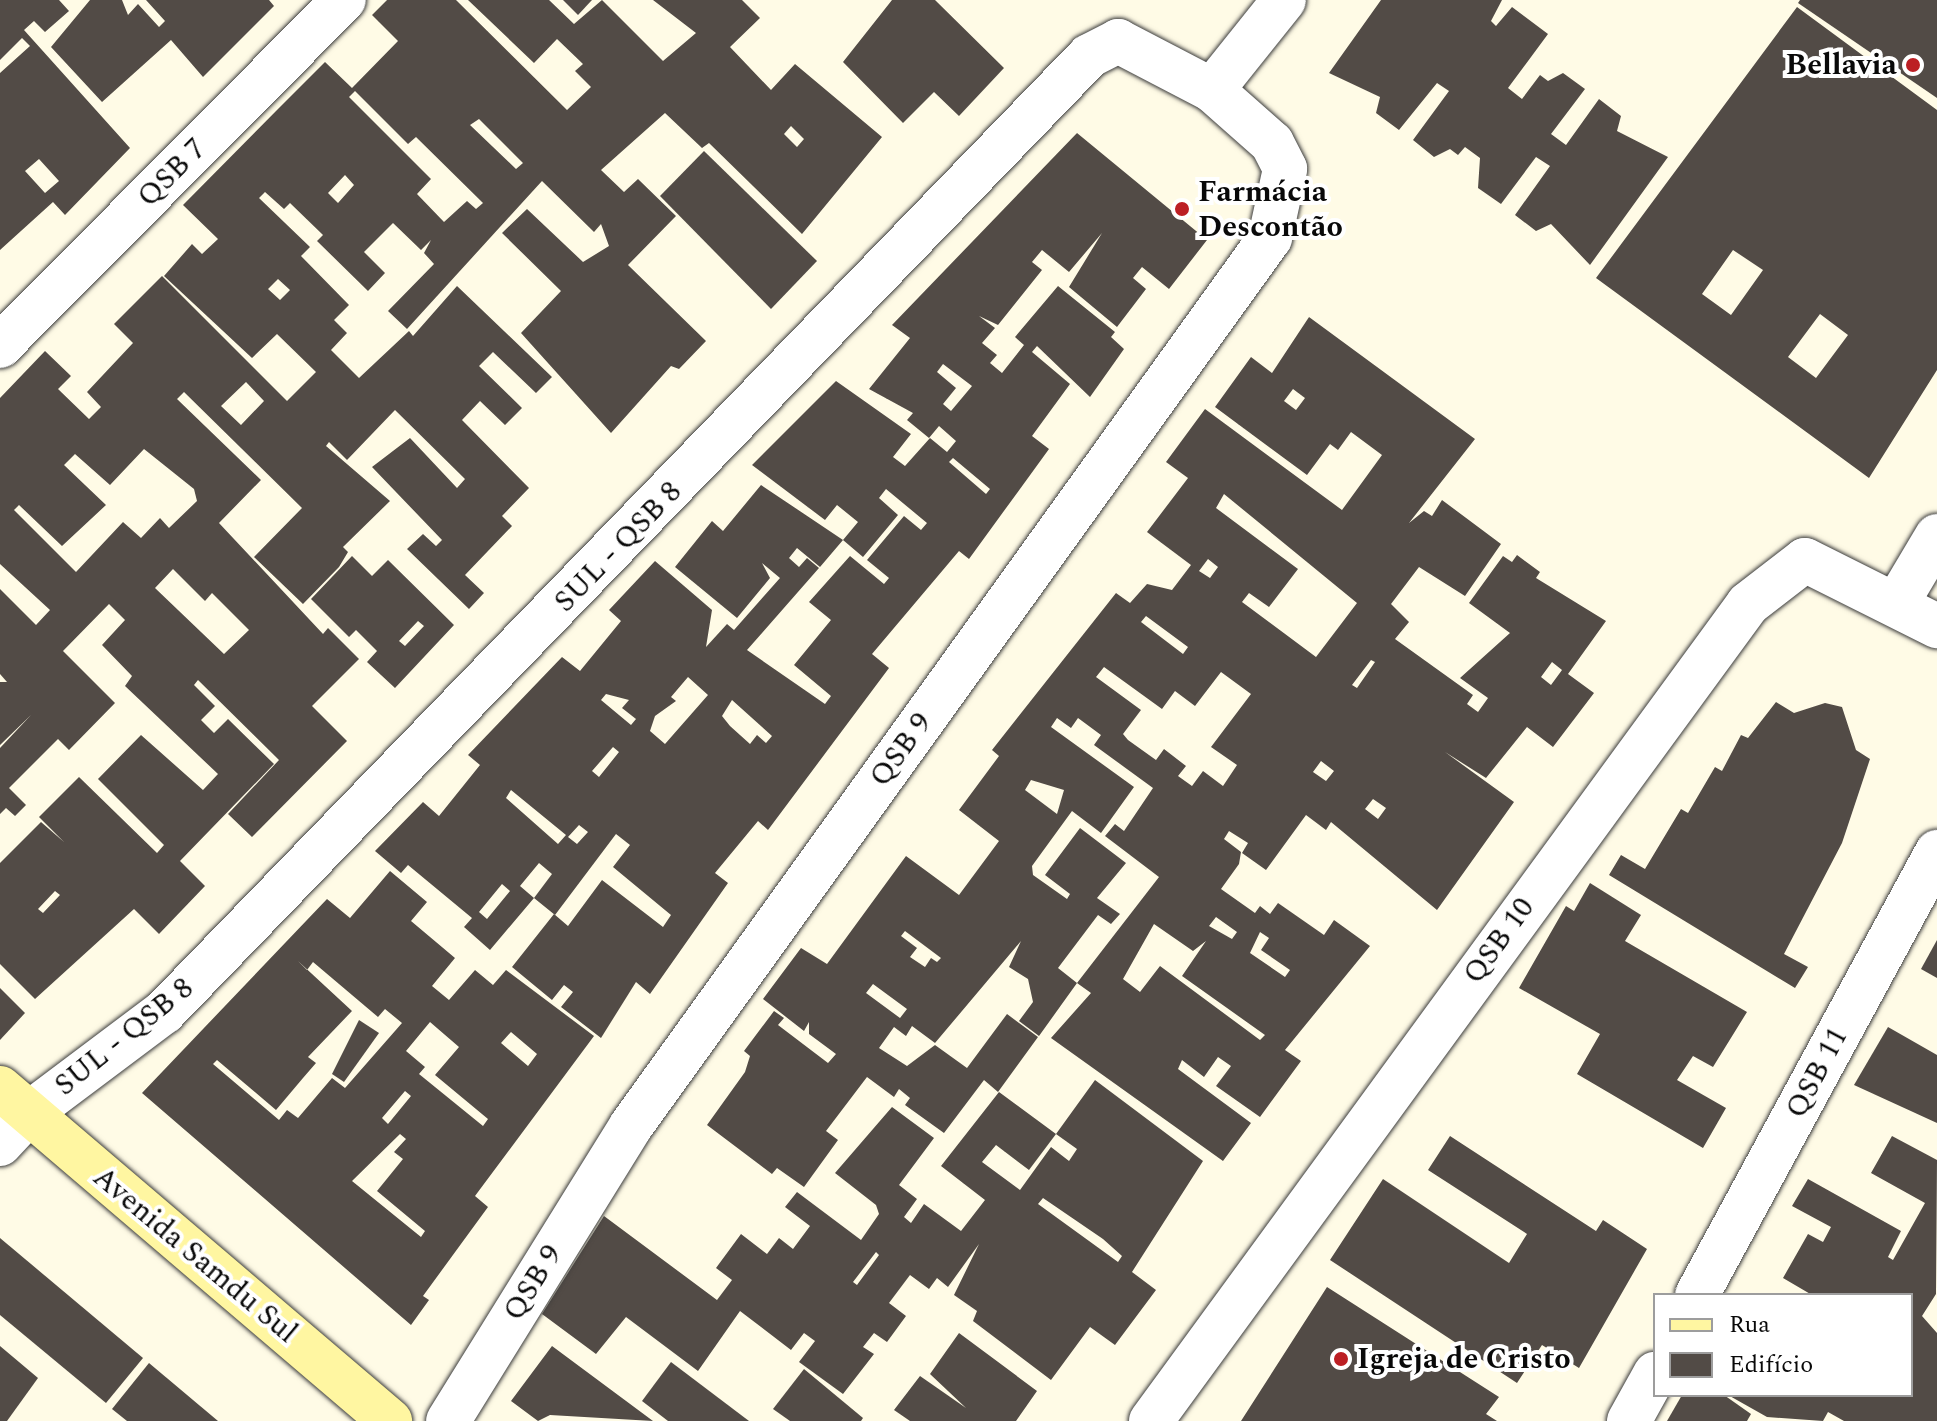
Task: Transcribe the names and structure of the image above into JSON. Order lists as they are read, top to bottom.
{
  "streets": {
    "main road": ["Avenida Samdu Sul"],
    "street": [
      "QSB 7",
      "SUL - QSB 8",
      "QSB 9",
      "QSB 10",
      "QSB 11"
    ]
  },
  "crossings": [
    ["SUL - QSB 8", "QSB 9"],
    ["SUL - QSB 8", "Avenida Samdu Sul"]
  ],
  "places": ["Bellavia", "Farmácia Descontão", "Igreja de Cristo"],
  "legend": ["Rua", "Edifício"]
}
